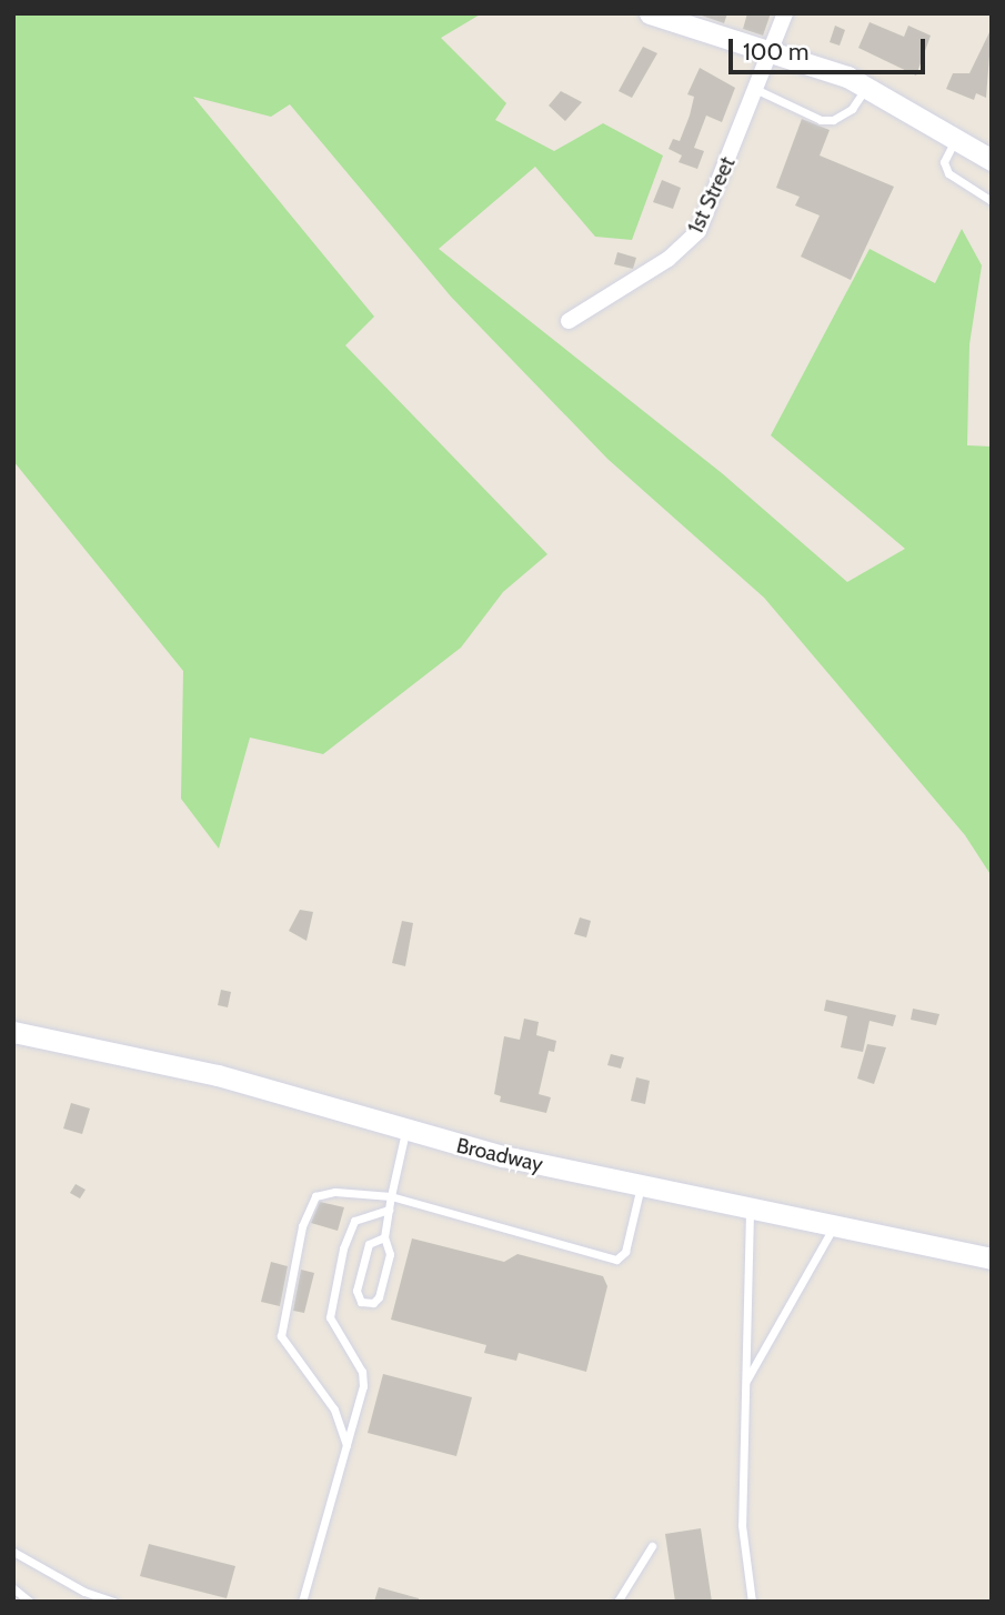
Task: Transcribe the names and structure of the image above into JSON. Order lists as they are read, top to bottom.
{
  "streets": {
    "street": ["1st Street", "Broadway"]
  },
  "scale_bar": "100 m"
}
